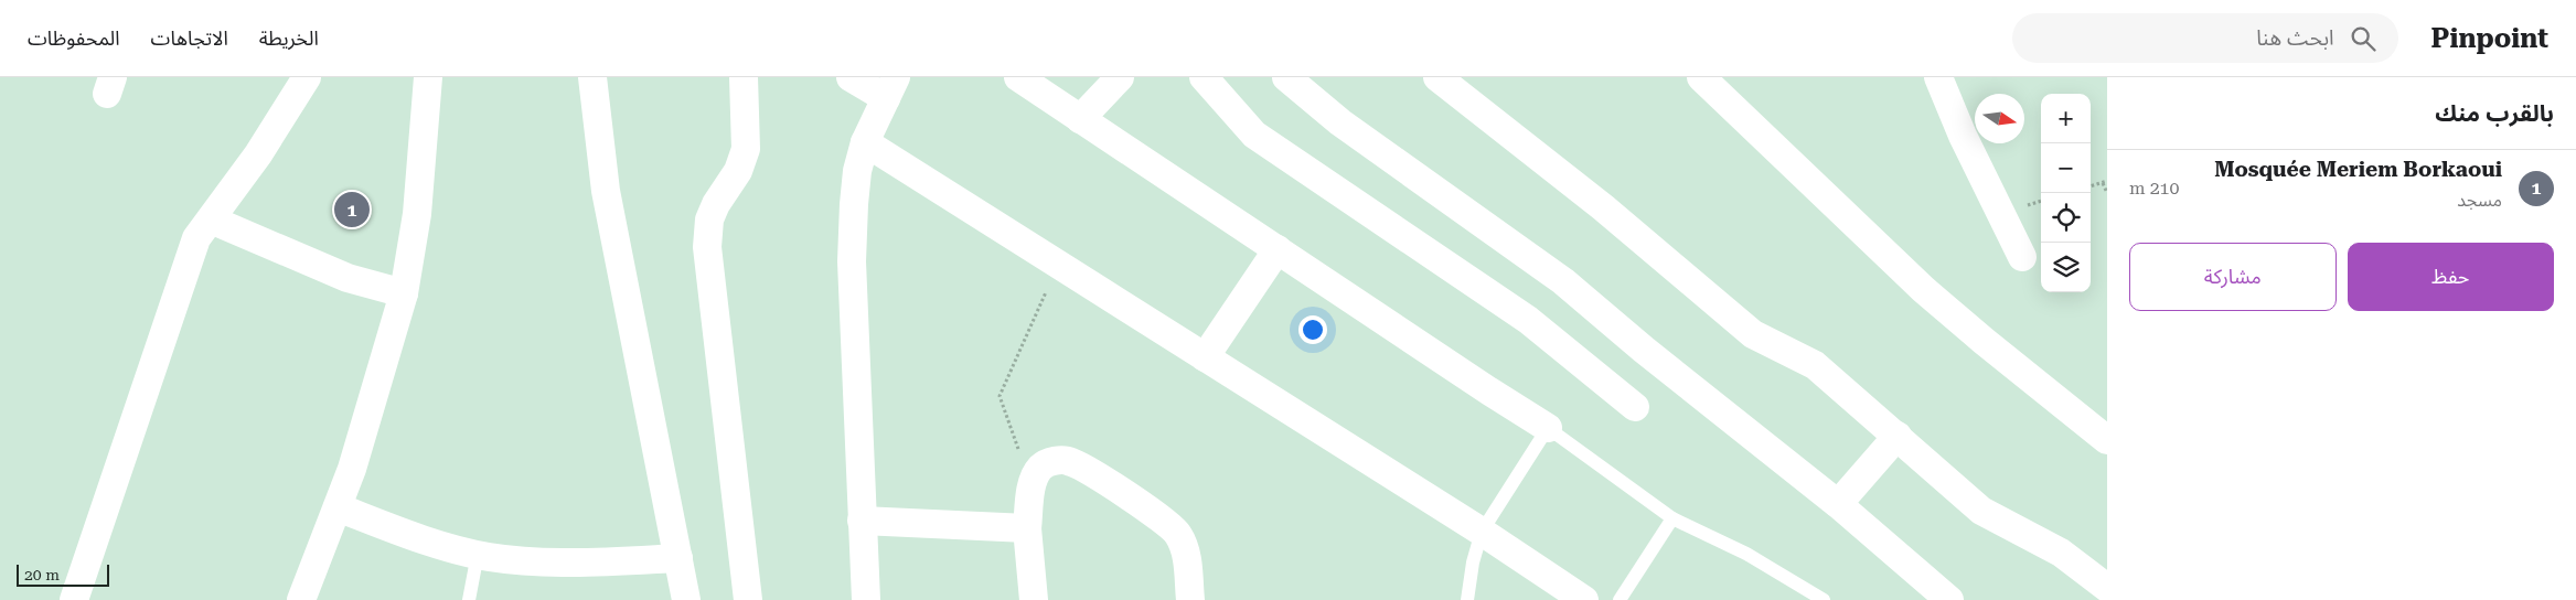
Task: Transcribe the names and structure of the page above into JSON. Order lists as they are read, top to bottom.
{
  "scale_bar": "20 m",
  "north": "right",
  "page": {
    "header": "Pinpoint",
    "search": "ابحث هنا",
    "nav": ["الخريطة", "الاتجاهات", "المحفوظات"],
    "heading": "بالقرب منك",
    "map_buttons": ["+", "−"],
    "list": [
      {
        "mark": "1",
        "name": "Mosquée Meriem Borkaoui",
        "note": "مسجد",
        "value": "210 m"
      }
    ],
    "pins": "1",
    "buttons": ["حفظ", "مشاركة"],
    "scale": "20 m"
  }
}
